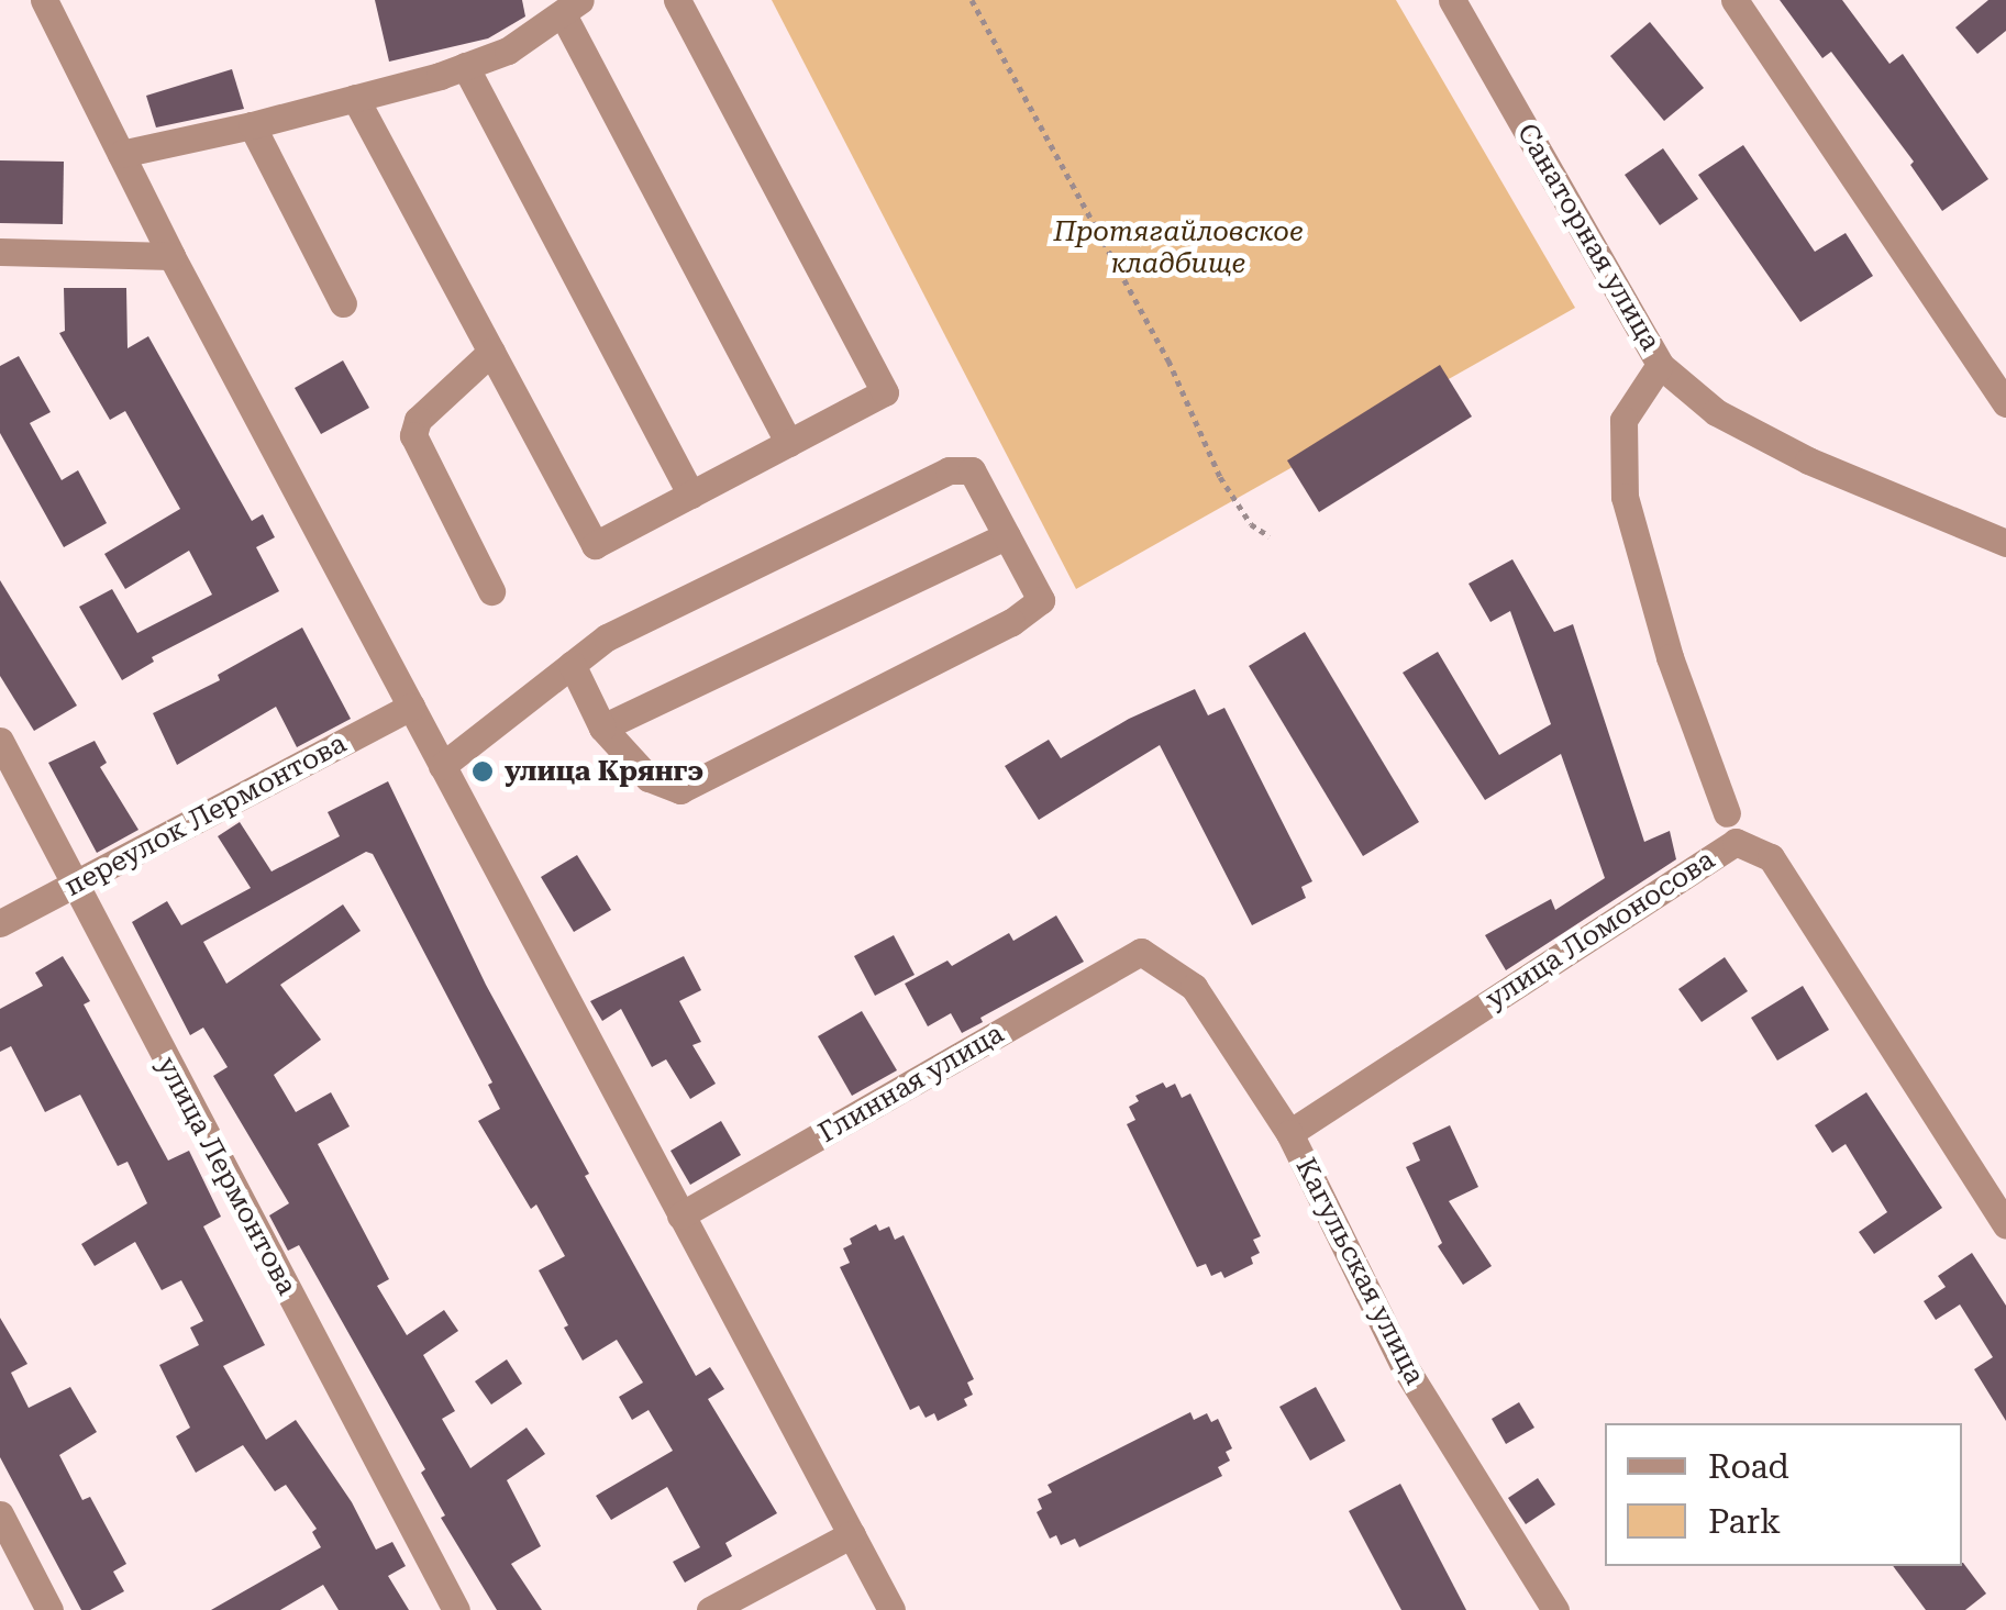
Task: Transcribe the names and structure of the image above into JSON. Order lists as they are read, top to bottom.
{
  "streets": {
    "street": [
      "Санаторная улица",
      "переулок Лермонтова",
      "улица Ломоносова",
      "Глинная улица",
      "улица Лермонтова",
      "Кагульская улица"
    ]
  },
  "crossings": [
    ["переулок Лермонтова", "улица Лермонтова"],
    ["улица Ломоносова", "Кагульская улица"],
    ["Глинная улица", "Кагульская улица"]
  ],
  "parks": ["Протягайловское кладбище"],
  "places": ["улица Крянгэ"],
  "legend": ["Road", "Park"]
}
